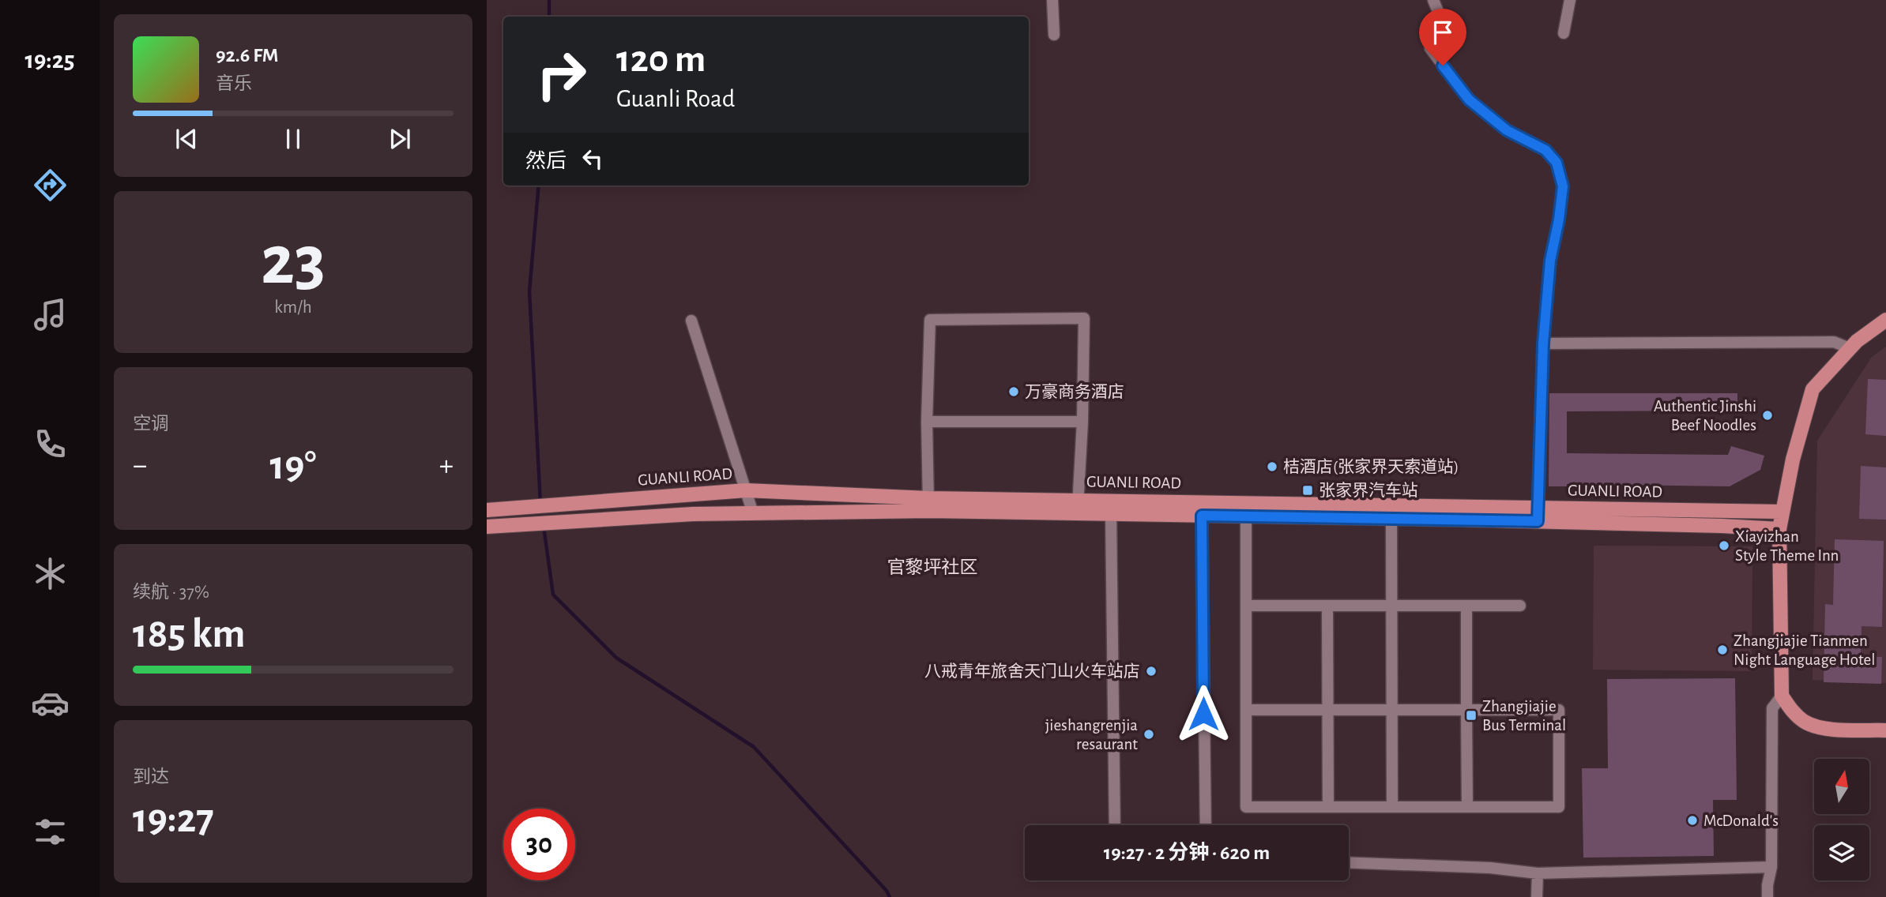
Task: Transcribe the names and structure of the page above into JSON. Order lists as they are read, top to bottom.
{
  "streets": {
    "main road": ["GUANLI ROAD"]
  },
  "districts": ["官黎坪社区"],
  "places": {
    "other": [
      "万豪商务酒店",
      "Authentic Jinshi Beef Noodles",
      "桔酒店(张家界天索道站)",
      "Xiayizhan Style Theme Inn",
      "Zhangjiajie Tianmen Night Language Hotel",
      "八戒青年旅舍天门山火车站店",
      "jieshangrenjia resaurant",
      "McDonald's"
    ],
    "transit": ["张家界汽车站", "Zhangjiajie Bus Terminal"]
  },
  "north": "top",
  "page": {
    "tabs": "19:25",
    "turn": ["120 m", "Guanli Road"],
    "song": ["92.6 FM", "音乐"],
    "then": "然后",
    "tile": [
      ["23", "km/h"],
      "空调",
      ["续航 · 37%", "185 km"],
      ["到达", "19:27"]
    ],
    "heat": ["−", "19°", "+"],
    "limit": "30",
    "trip": "19:27 · 2 分钟 · 620 m"
  }
}
